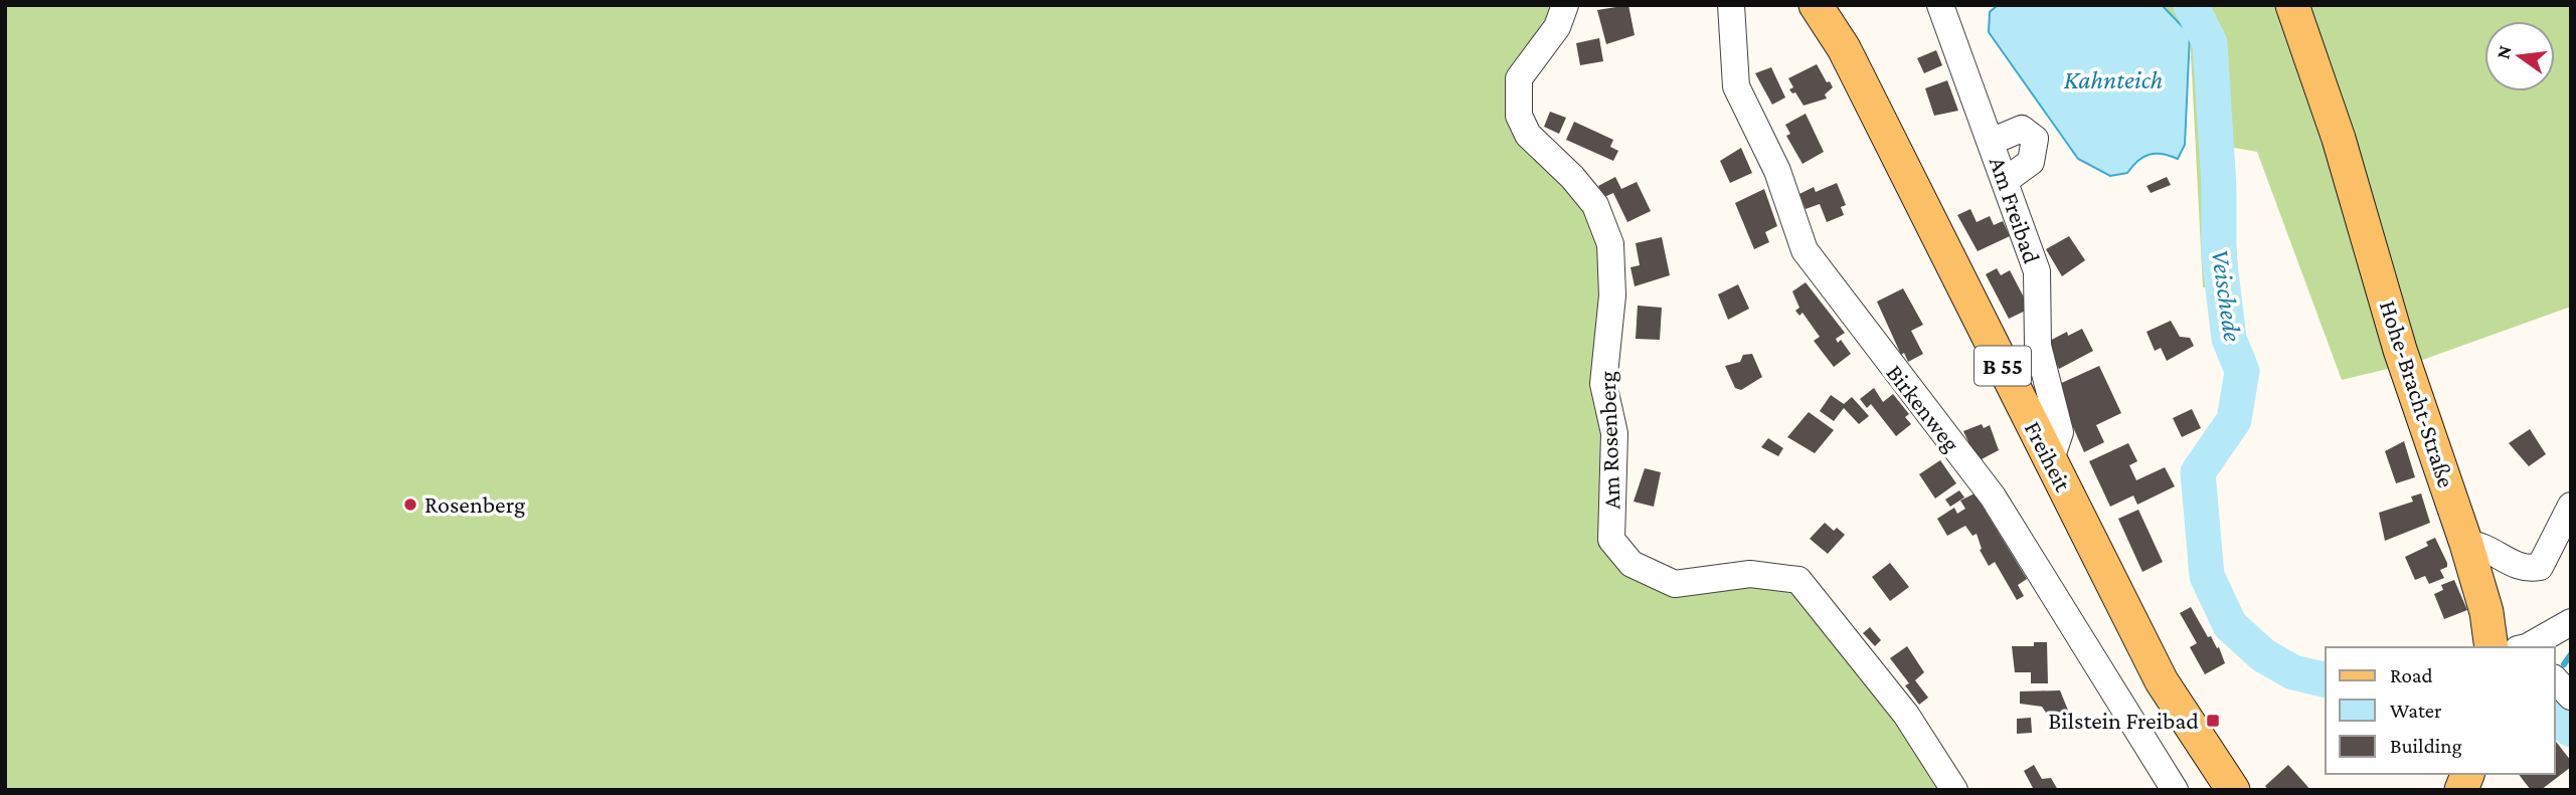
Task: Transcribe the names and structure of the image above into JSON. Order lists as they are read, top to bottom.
{
  "streets": {
    "main road": ["B 55", "Hohe-Bracht-Straße", "Freiheit"],
    "street": ["Am Freibad", "Birkenweg", "Am Rosenberg"]
  },
  "crossings": [
    ["Am Freibad", "Freiheit"]
  ],
  "water": ["Kahnteich", "Veischede"],
  "places": {
    "other": ["Rosenberg"],
    "transit": ["Bilstein Freibad"]
  },
  "legend": ["Road", "Water", "Building"],
  "north": "left"
}
